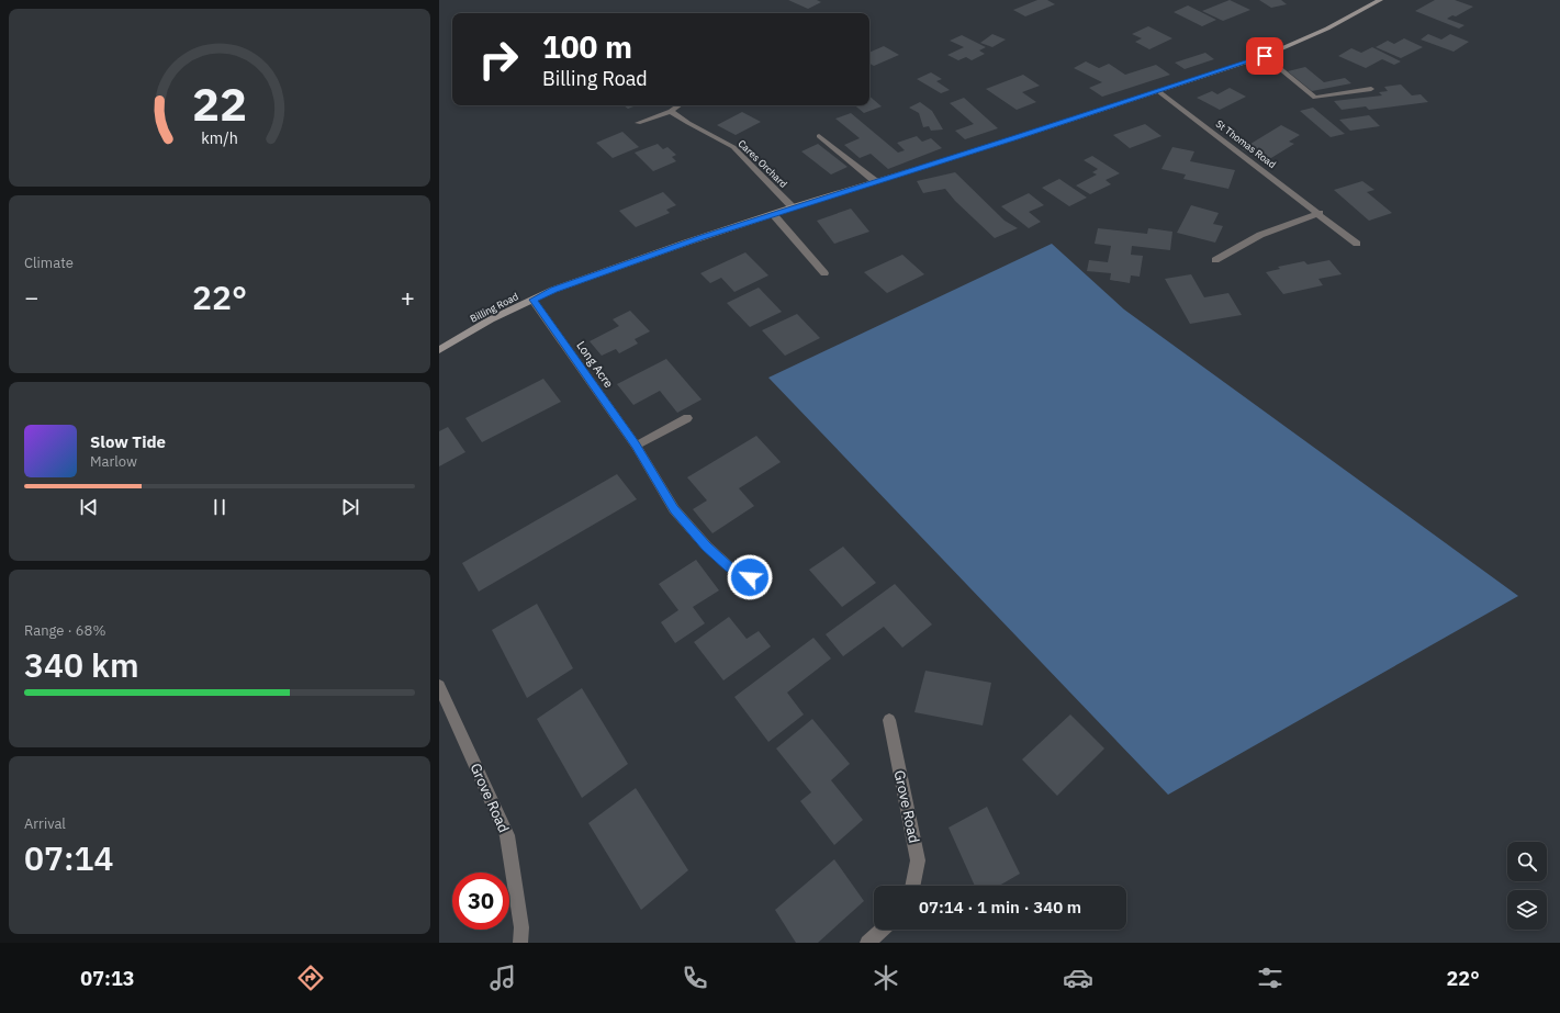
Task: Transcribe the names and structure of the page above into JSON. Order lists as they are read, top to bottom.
{
  "streets": {
    "street": [
      "St Thomas Road",
      "Cares Orchard",
      "Billing Road",
      "Long Acre",
      "Grove Road"
    ]
  },
  "crossings": [
    ["St Thomas Road", "Billing Road"],
    ["Cares Orchard", "Billing Road"],
    ["Billing Road", "Long Acre"]
  ],
  "page": {
    "turn": ["100 m", "Billing Road"],
    "tile": [
      "Climate",
      ["Range · 68%", "340 km"],
      ["Arrival", "07:14"]
    ],
    "heat": ["−", "22°", "+"],
    "song": ["Slow Tide", "Marlow"],
    "limit": "30",
    "trip": "07:14 · 1 min · 340 m",
    "tabs": ["07:13", "22°"],
    "gauge": ["22", "km/h"]
  }
}
